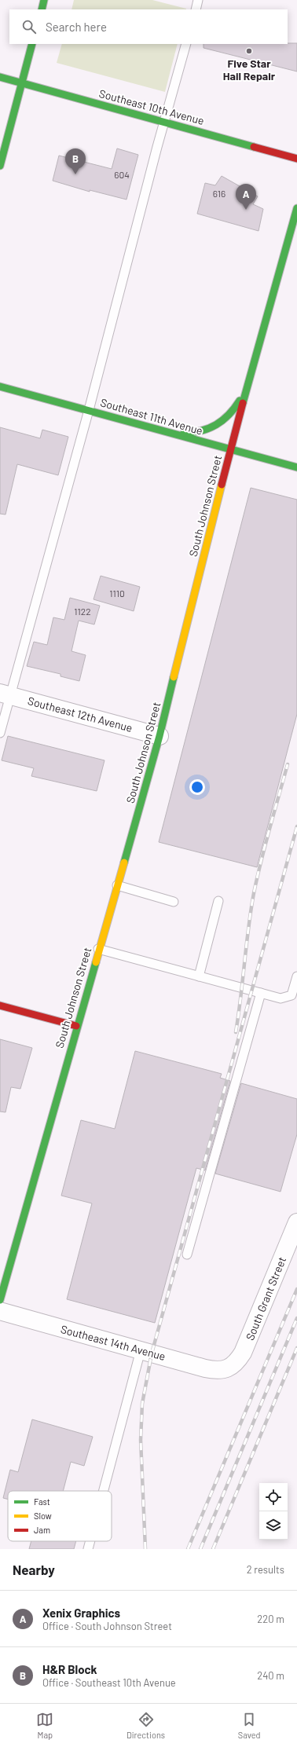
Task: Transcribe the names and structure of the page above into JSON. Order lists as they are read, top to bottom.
{
  "streets": {
    "main road": ["Southeast 10th Avenue", "Southeast 11th Avenue", "South Johnson Street"],
    "street": ["Southeast 12th Avenue", "South Grant Street", "Southeast 14th Avenue"]
  },
  "crossings": [
    ["Southeast 11th Avenue", "South Johnson Street"],
    ["South Johnson Street", "Southeast 12th Avenue"],
    ["South Grant Street", "Southeast 14th Avenue"]
  ],
  "places": ["Five Star Hail Repair"],
  "house_numbers": [
    "604",
    "616",
    "1110",
    "1122"
  ],
  "legend": ["Fast", "Slow", "Jam"],
  "page": {
    "search": "Search here",
    "pins": ["B", "A"],
    "heading": ["Nearby", "2 results"],
    "list": [
      {
        "mark": "A",
        "name": "Xenix Graphics",
        "note": "Office · South Johnson Street",
        "value": "220 m"
      },
      {
        "mark": "B",
        "name": "H&R Block",
        "note": "Office · Southeast 10th Avenue",
        "value": "240 m"
      }
    ],
    "nav": ["Map", "Directions", "Saved"]
  }
}
